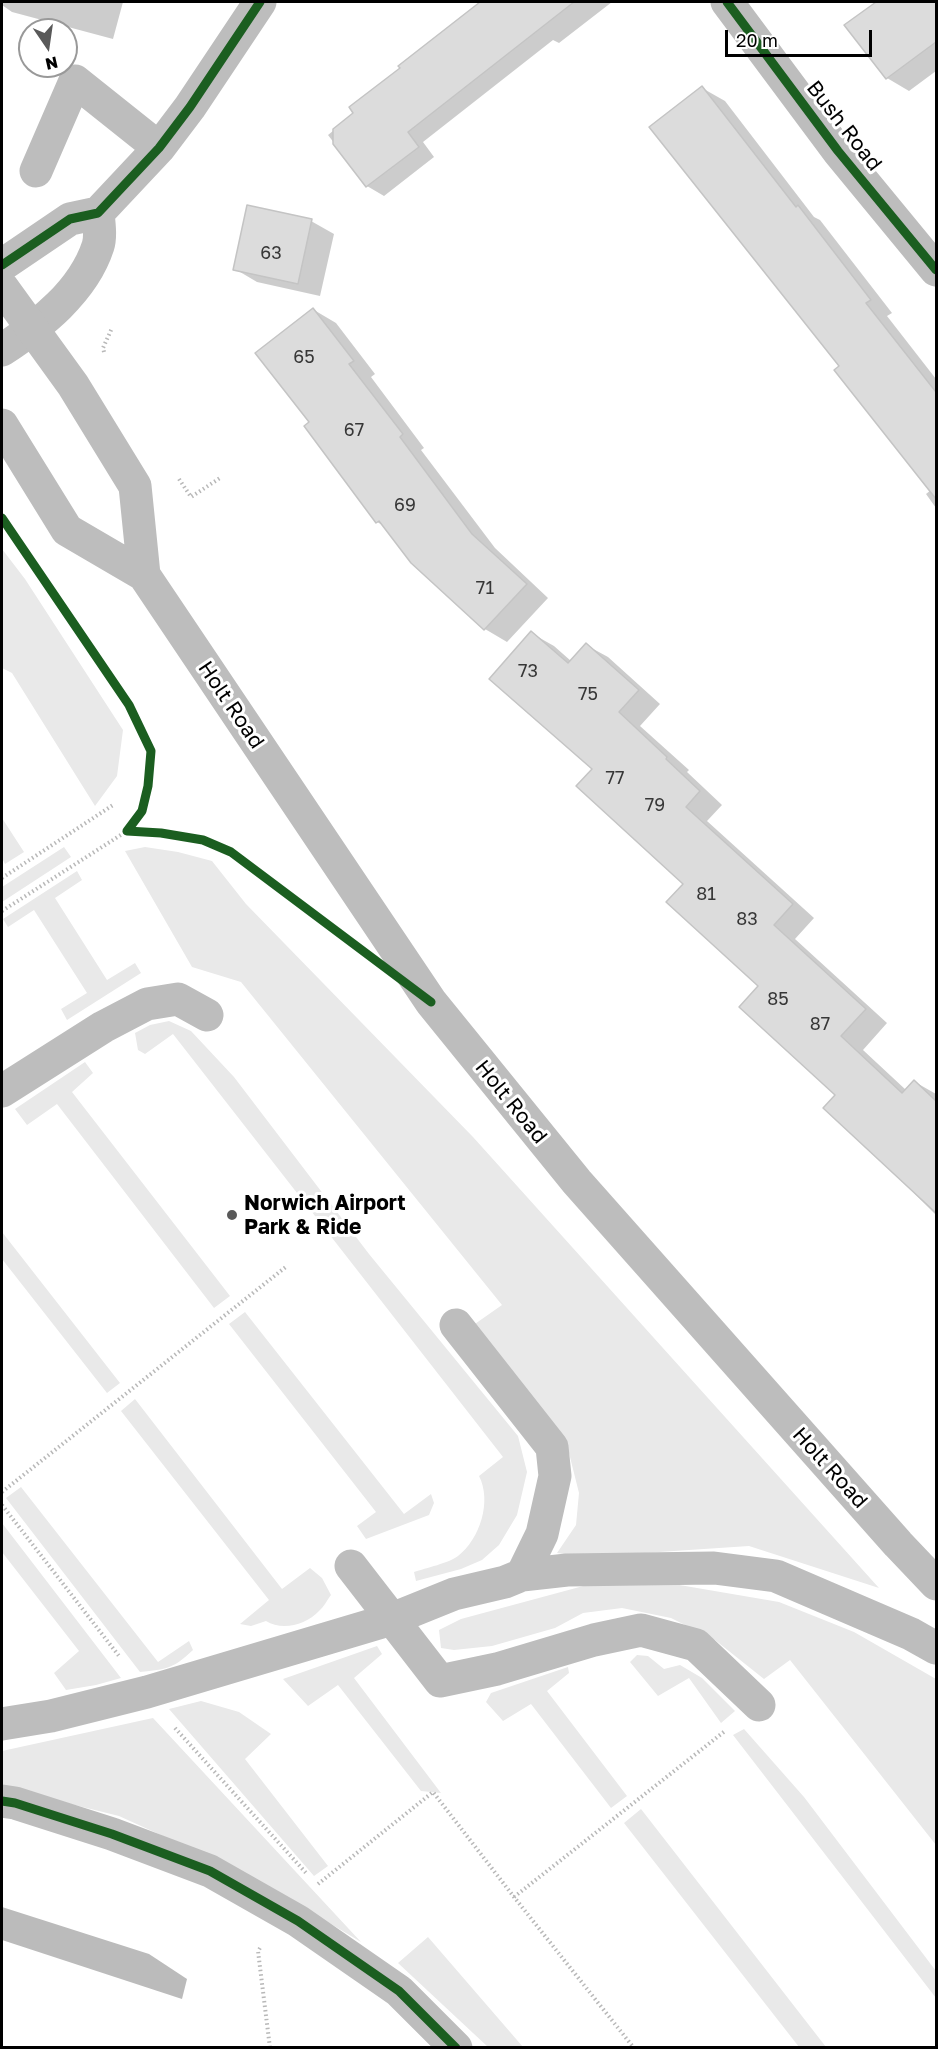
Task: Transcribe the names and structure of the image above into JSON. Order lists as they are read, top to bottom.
{
  "streets": {
    "main road": ["Bush Road", "Holt Road"]
  },
  "places": ["Norwich Airport Park & Ride"],
  "house_numbers": [
    "63",
    "65",
    "67",
    "69",
    "71",
    "73",
    "75",
    "77",
    "79",
    "81",
    "83",
    "85",
    "87"
  ],
  "scale_bar": "20 m",
  "north": "bottom"
}
